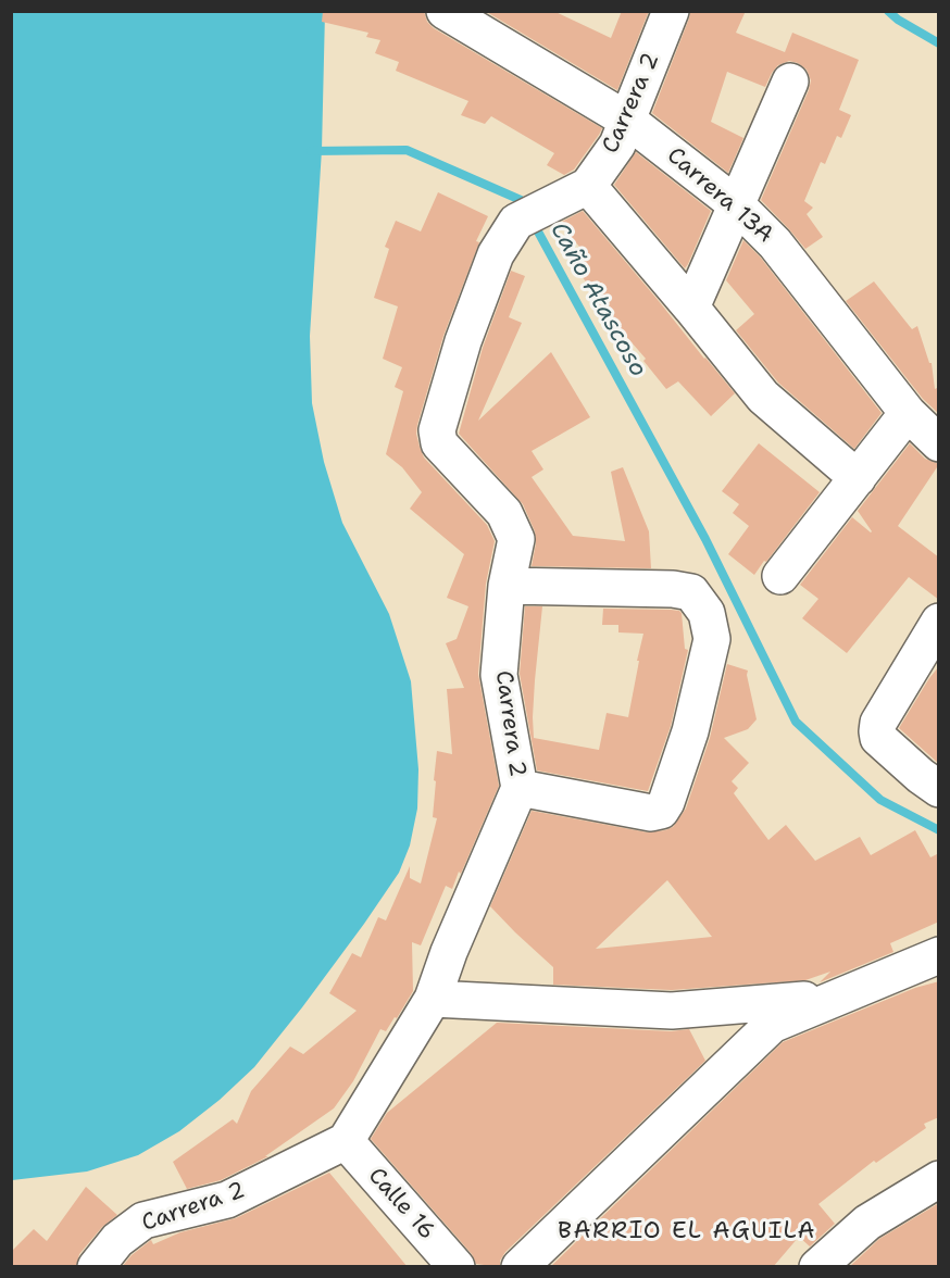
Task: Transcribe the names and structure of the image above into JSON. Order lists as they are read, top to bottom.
{
  "streets": {
    "street": ["Carrera 2", "Carrera 13A", "Calle 16"]
  },
  "crossings": [
    ["Carrera 2", "Carrera 13A"],
    ["Carrera 2", "Calle 16"]
  ],
  "districts": ["BARRIO EL AGUILA"],
  "water": ["Caño Atascoso"]
}
